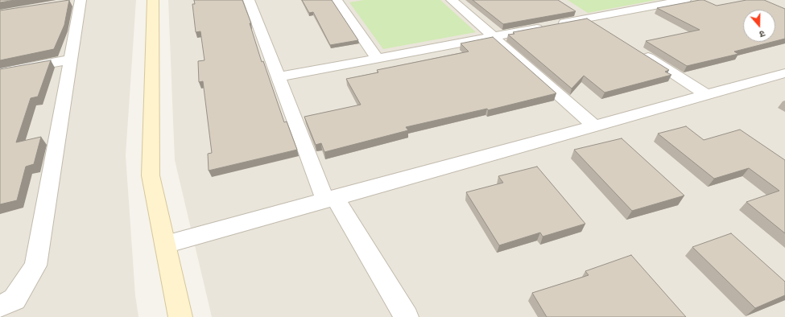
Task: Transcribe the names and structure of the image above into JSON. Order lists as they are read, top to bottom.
{
  "north": "bottom"
}
